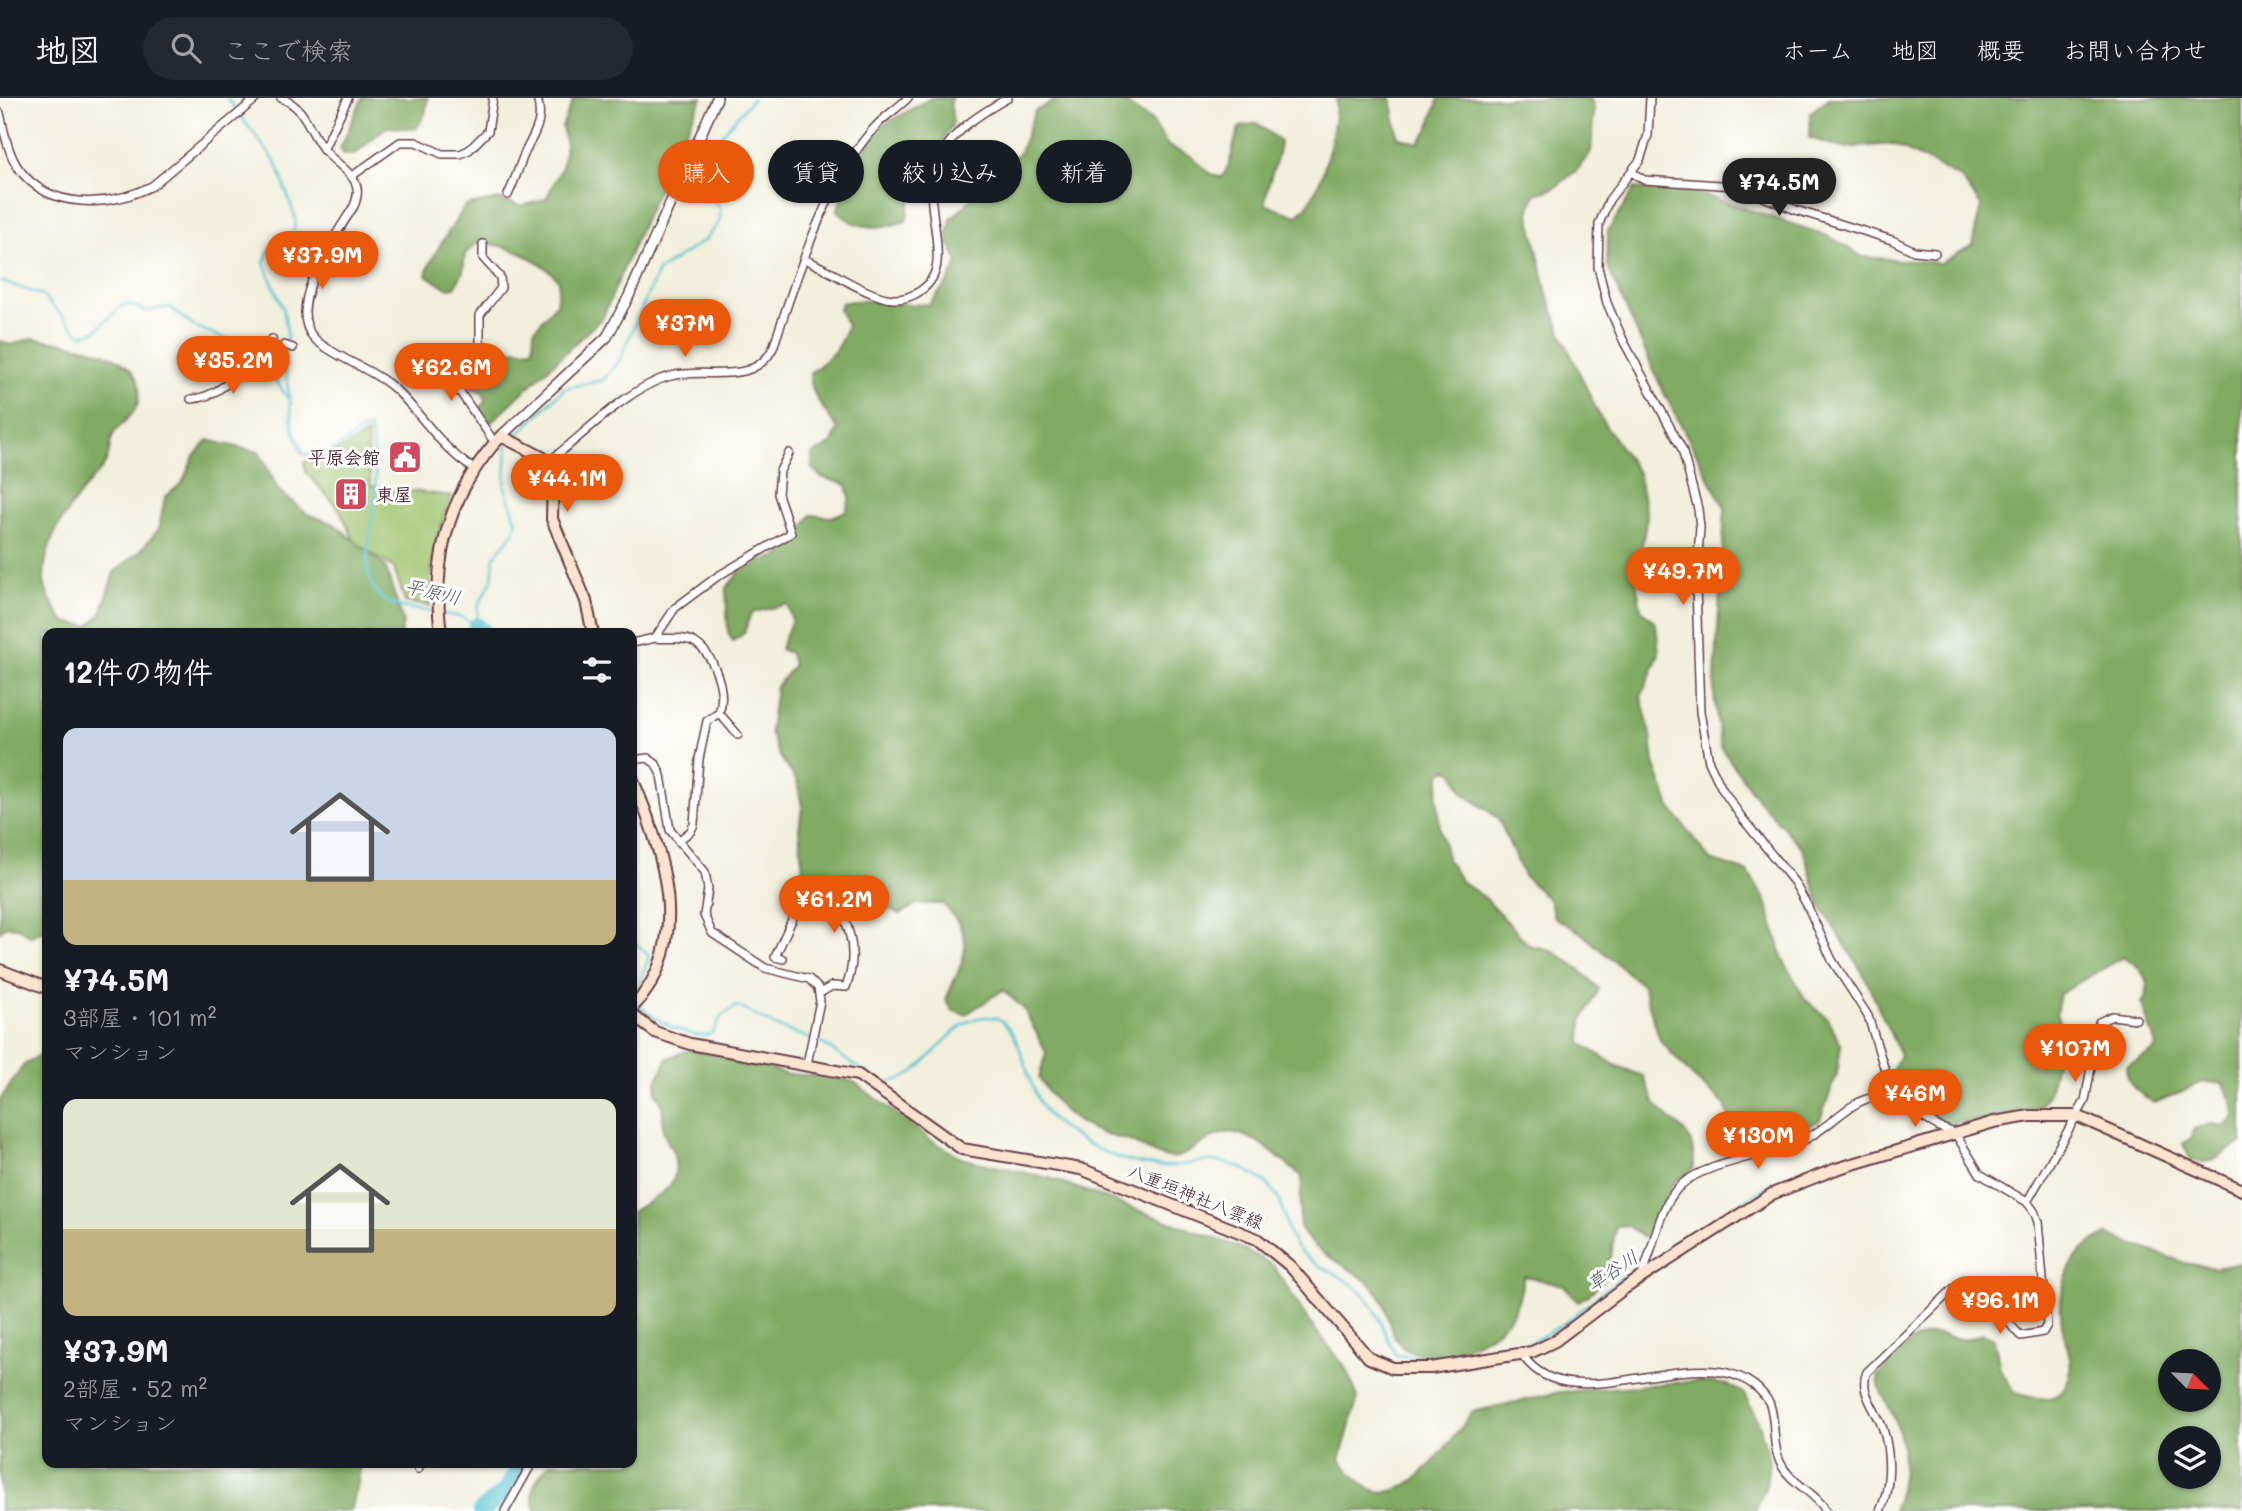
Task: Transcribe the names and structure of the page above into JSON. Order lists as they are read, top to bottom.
{
  "streets": {
    "main road": ["八重垣神社八雲線"]
  },
  "water": ["平原川", "草谷川"],
  "places": {
    "public building": ["平原会館"],
    "building": ["東屋"]
  },
  "north": "bottom right",
  "page": {
    "header": "地図",
    "search": "ここで検索",
    "nav": [
      "ホーム",
      "地図",
      "概要",
      "お問い合わせ"
    ],
    "chip": [
      "購入",
      "賃貸",
      "絞り込み",
      "新着"
    ],
    "price": [
      "¥74.5M",
      "¥37.9M",
      "¥37M",
      "¥35.2M",
      "¥62.6M",
      "¥44.1M",
      "¥49.7M",
      "¥61.2M",
      "¥107M",
      "¥46M",
      "¥130M",
      "¥96.1M"
    ],
    "heading": "12件の物件",
    "list": [
      {
        "name": "¥74.5M",
        "note": "3部屋 · 101 m² · マンション"
      },
      {
        "name": "¥37.9M",
        "note": "2部屋 · 52 m² · マンション"
      }
    ]
  }
}
